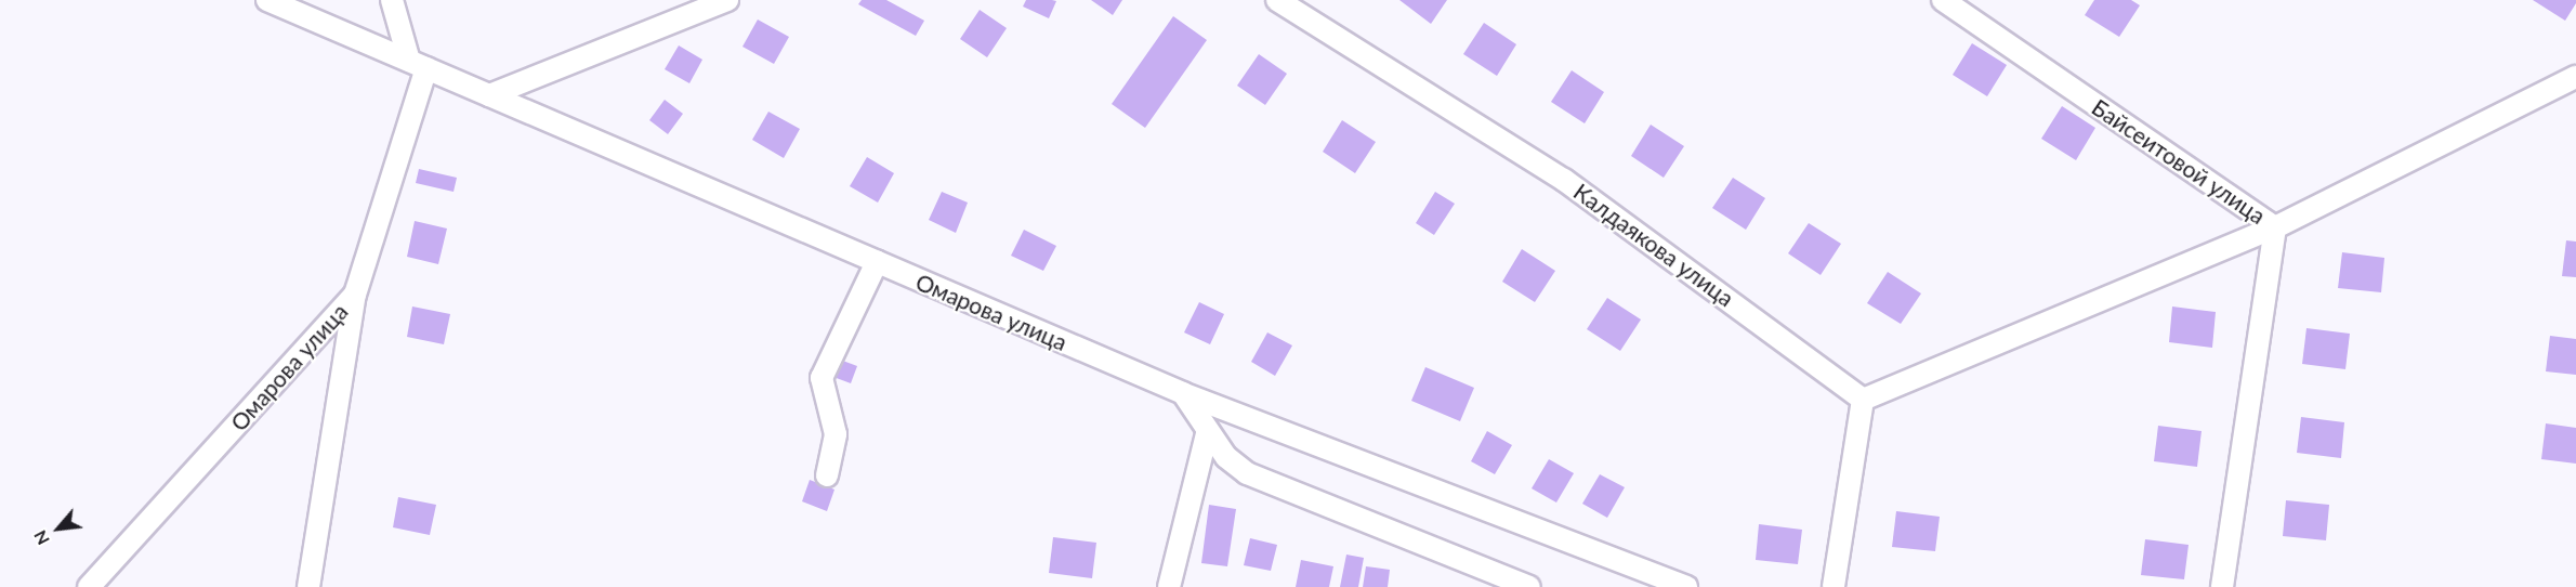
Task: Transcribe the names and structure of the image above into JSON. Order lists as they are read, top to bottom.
{
  "streets": {
    "street": ["Байсеитовой улица", "Калдаякова улица", "Омарова улица"]
  },
  "north": "bottom left"
}
